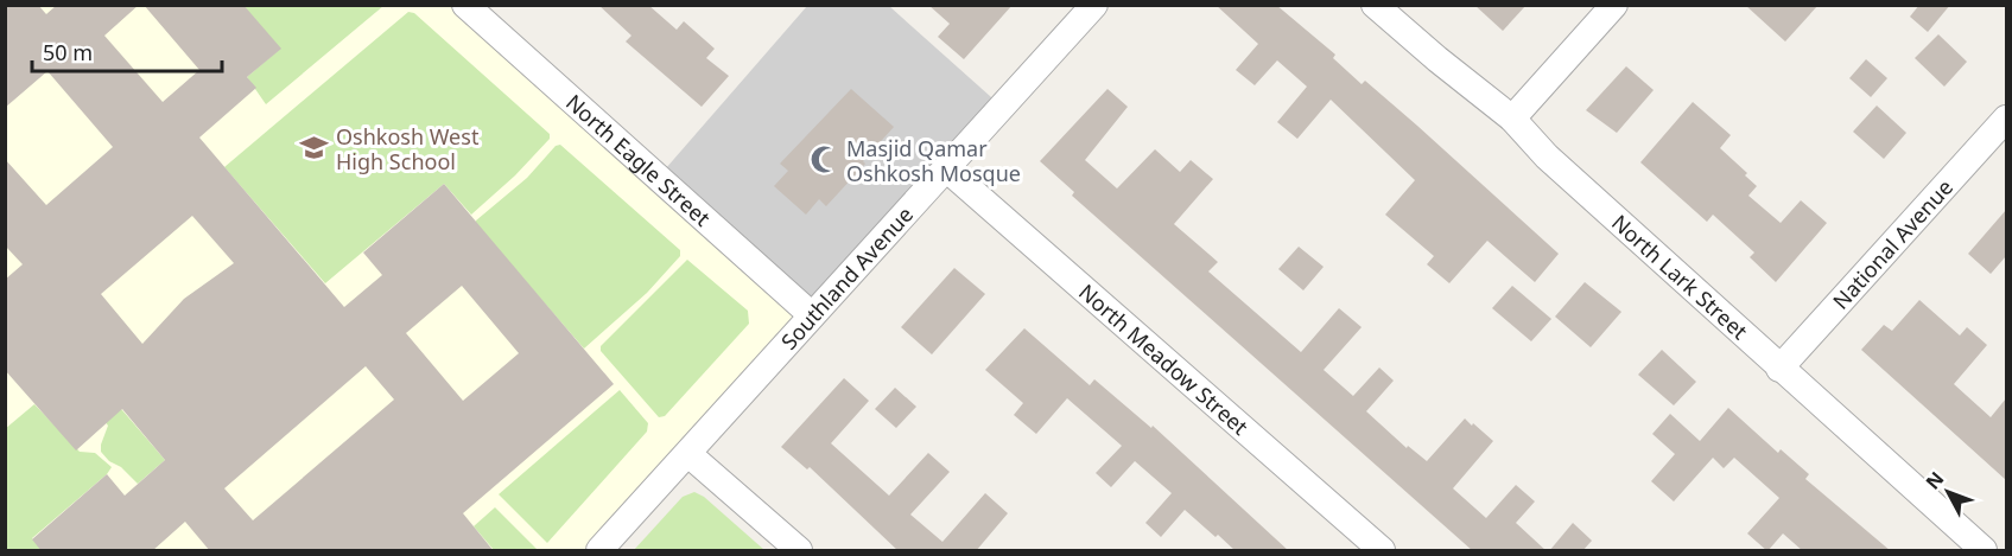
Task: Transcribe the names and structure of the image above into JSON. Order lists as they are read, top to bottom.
{
  "streets": {
    "street": [
      "North Eagle Street",
      "National Avenue",
      "Southland Avenue",
      "North Lark Street",
      "North Meadow Street"
    ]
  },
  "crossings": [
    ["North Eagle Street", "Southland Avenue"],
    ["National Avenue", "North Lark Street"],
    ["Southland Avenue", "North Meadow Street"]
  ],
  "places": {
    "school or university": ["Oshkosh West High School"],
    "mosque": ["Masjid Qamar Oshkosh Mosque"]
  },
  "scale_bar": "50 m",
  "north": "top left"
}
